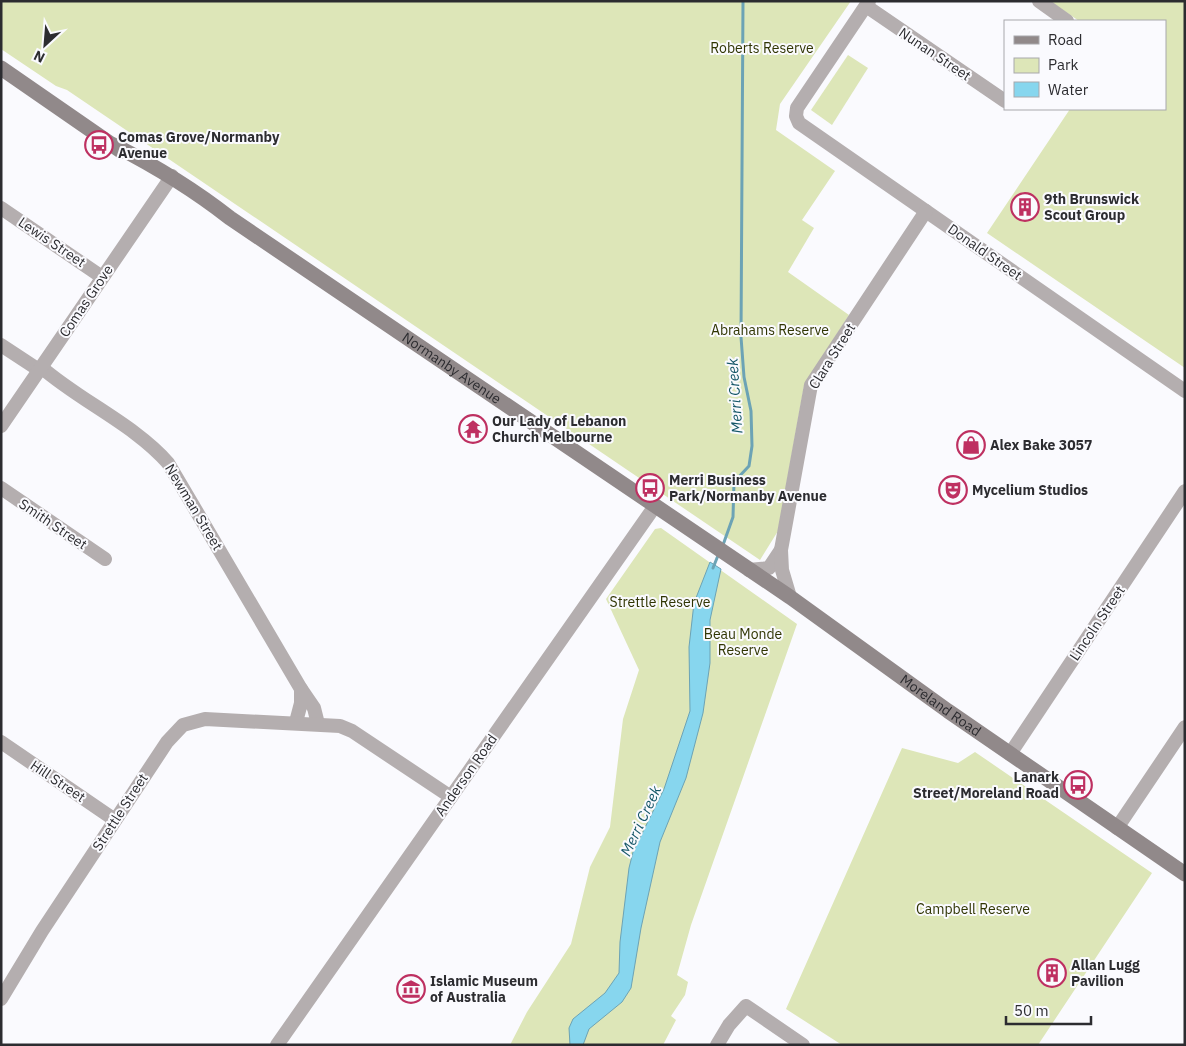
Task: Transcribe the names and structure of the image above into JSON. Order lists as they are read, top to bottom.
{
  "streets": {
    "main road": ["Normanby Avenue", "Moreland Road"],
    "street": [
      "Nunan Street",
      "Lewis Street",
      "Donald Street",
      "Comas Grove",
      "Clara Street",
      "Newman Street",
      "Smith Street",
      "Lincoln Street",
      "Anderson Road",
      "Hill Street",
      "Strettle Street"
    ]
  },
  "crossings": [
    ["Nunan Street", "Donald Street"],
    ["Lewis Street", "Comas Grove"],
    ["Donald Street", "Clara Street"],
    ["Comas Grove", "Normanby Avenue"],
    ["Comas Grove", "Newman Street"],
    ["Clara Street", "Moreland Road"],
    ["Normanby Avenue", "Moreland Road"],
    ["Normanby Avenue", "Anderson Road"],
    ["Lincoln Street", "Moreland Road"],
    ["Hill Street", "Strettle Street"]
  ],
  "water": ["Merri Creek"],
  "parks": [
    "Roberts Reserve",
    "Abrahams Reserve",
    "Strettle Reserve",
    "Beau Monde Reserve",
    "Campbell Reserve"
  ],
  "places": {
    "bus stop": ["Comas Grove/Normanby Avenue", "Merri Business Park/Normanby Avenue", "Lanark Street/Moreland Road"],
    "building": ["9th Brunswick Scout Group", "Allan Lugg Pavilion"],
    "temple": ["Our Lady of Lebanon Church Melbourne"],
    "shop": ["Alex Bake 3057"],
    "theatre": ["Mycelium Studios"],
    "museum": ["Islamic Museum of Australia"]
  },
  "legend": ["Road", "Park", "Water"],
  "scale_bar": "50 m",
  "north": "bottom left"
}
